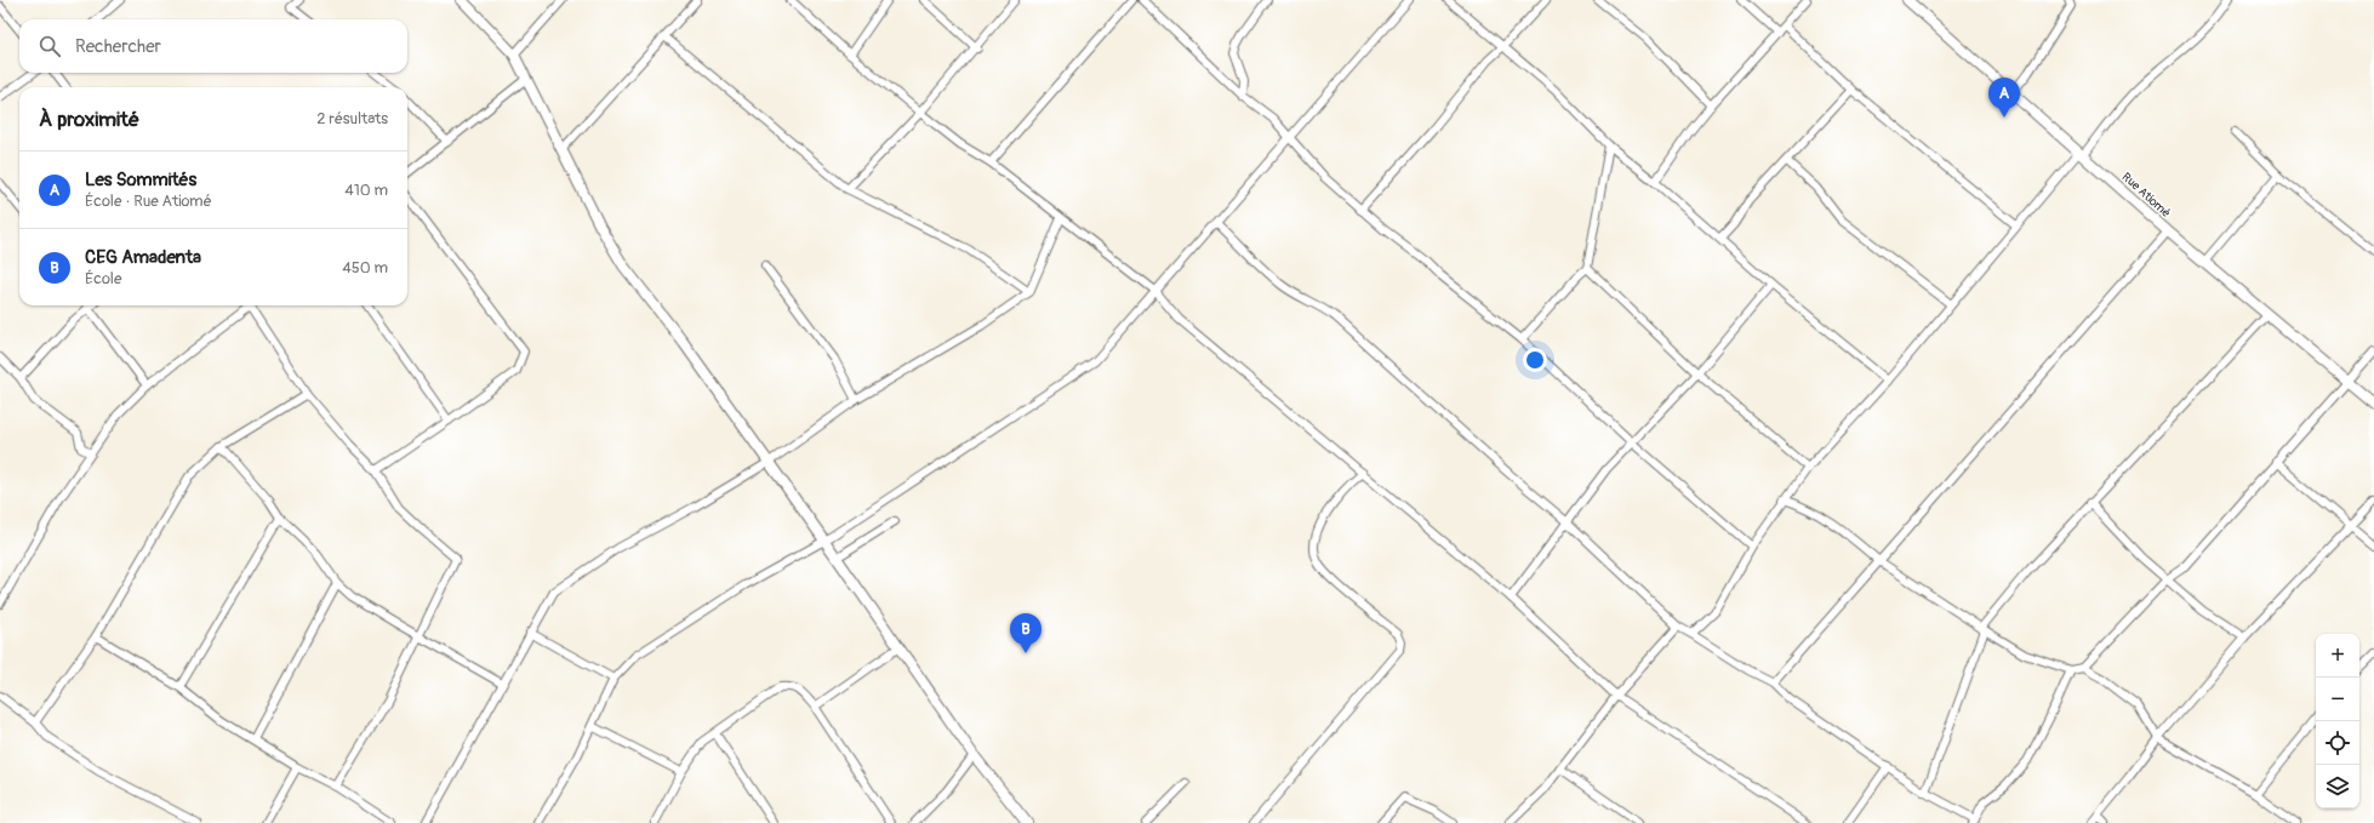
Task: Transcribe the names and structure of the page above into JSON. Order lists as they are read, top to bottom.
{
  "streets": {
    "street": ["Rue Atiomé"]
  },
  "page": {
    "search": "Rechercher",
    "pins": ["A", "B"],
    "heading": ["À proximité", "2 résultats"],
    "list": [
      {
        "mark": "A",
        "name": "Les Sommités",
        "note": "École · Rue Atiomé",
        "value": "410 m"
      },
      {
        "mark": "B",
        "name": "CEG Amadenta",
        "note": "École",
        "value": "450 m"
      }
    ],
    "map_buttons": ["+", "−"]
  }
}
